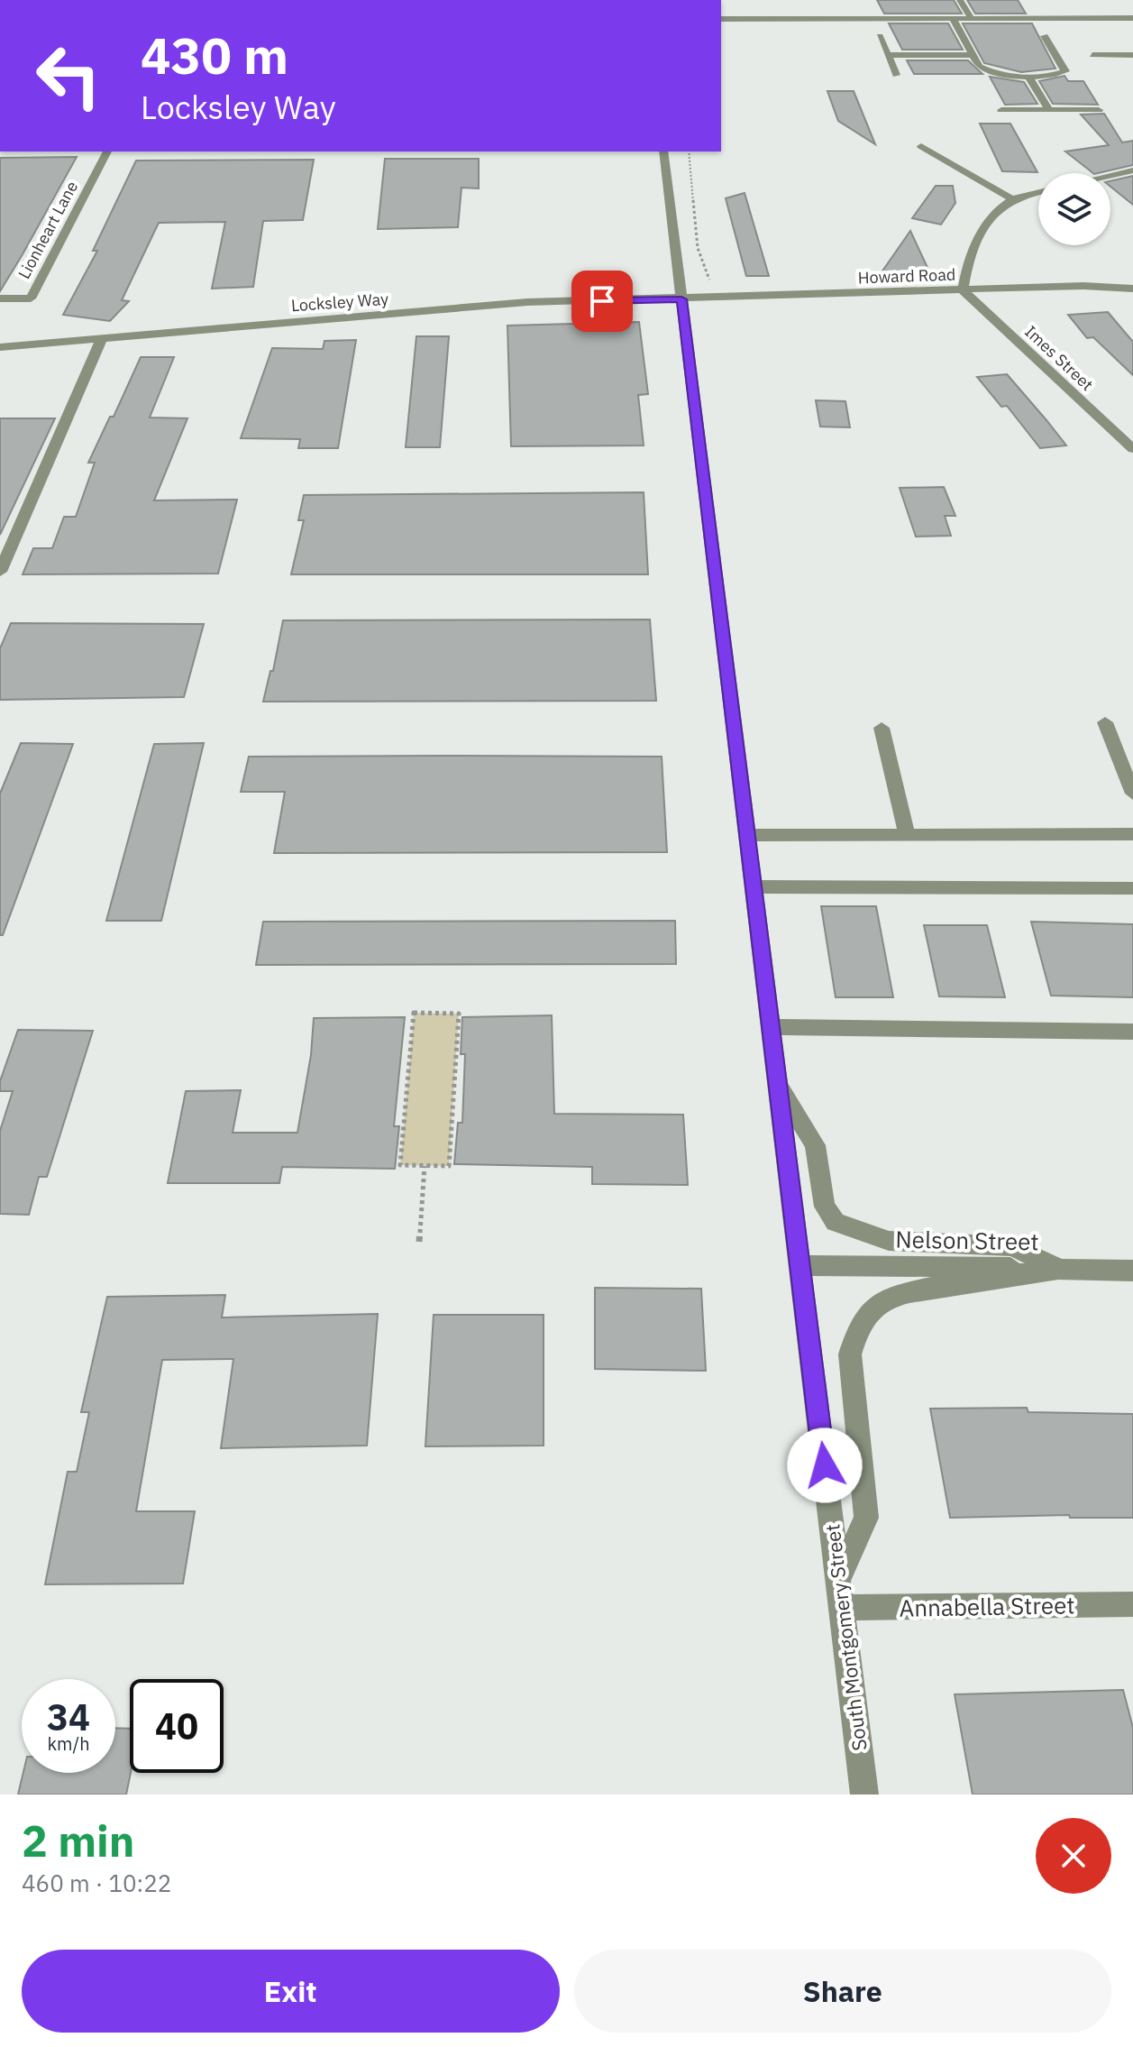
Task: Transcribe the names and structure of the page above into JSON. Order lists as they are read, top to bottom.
{
  "streets": {
    "street": [
      "Lionheart Lane",
      "Howard Road",
      "Locksley Way",
      "Imes Street",
      "Nelson Street",
      "Annabella Street",
      "South Montgomery Street"
    ]
  },
  "crossings": [
    ["Howard Road", "Locksley Way"],
    ["Howard Road", "Imes Street"],
    ["Howard Road", "South Montgomery Street"],
    ["Locksley Way", "South Montgomery Street"],
    ["Nelson Street", "South Montgomery Street"],
    ["Annabella Street", "South Montgomery Street"]
  ],
  "page": {
    "turn": ["430 m", "Locksley Way"],
    "speed": "34 km/h",
    "limit": "40",
    "heading": ["2 min", "460 m · 10:22"],
    "buttons": ["Exit", "Share"]
  }
}
